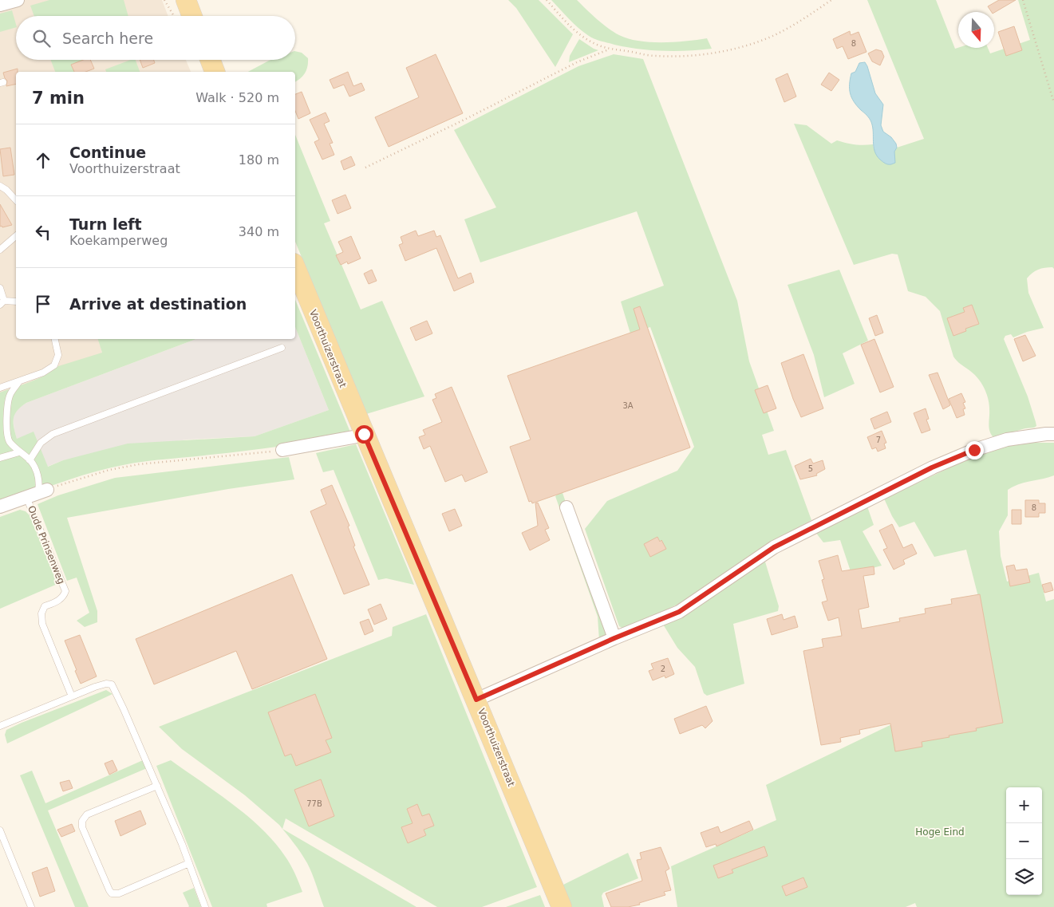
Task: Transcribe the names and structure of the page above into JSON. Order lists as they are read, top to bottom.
{
  "streets": {
    "main road": ["Voorthuizerstraat"],
    "street": ["Oude Prinsenweg"]
  },
  "parks": ["Hoge Eind"],
  "house_numbers": [
    "8",
    "3A",
    "7",
    "5",
    "8",
    "2",
    "77B"
  ],
  "north": "bottom",
  "page": {
    "search": "Search here",
    "heading": ["7 min", "Walk · 520 m"],
    "list": [
      ["Continue", "Voorthuizerstraat", "180 m"],
      ["Turn left", "Koekamperweg", "340 m"],
      "Arrive at destination"
    ],
    "map_buttons": ["+", "−"]
  }
}
